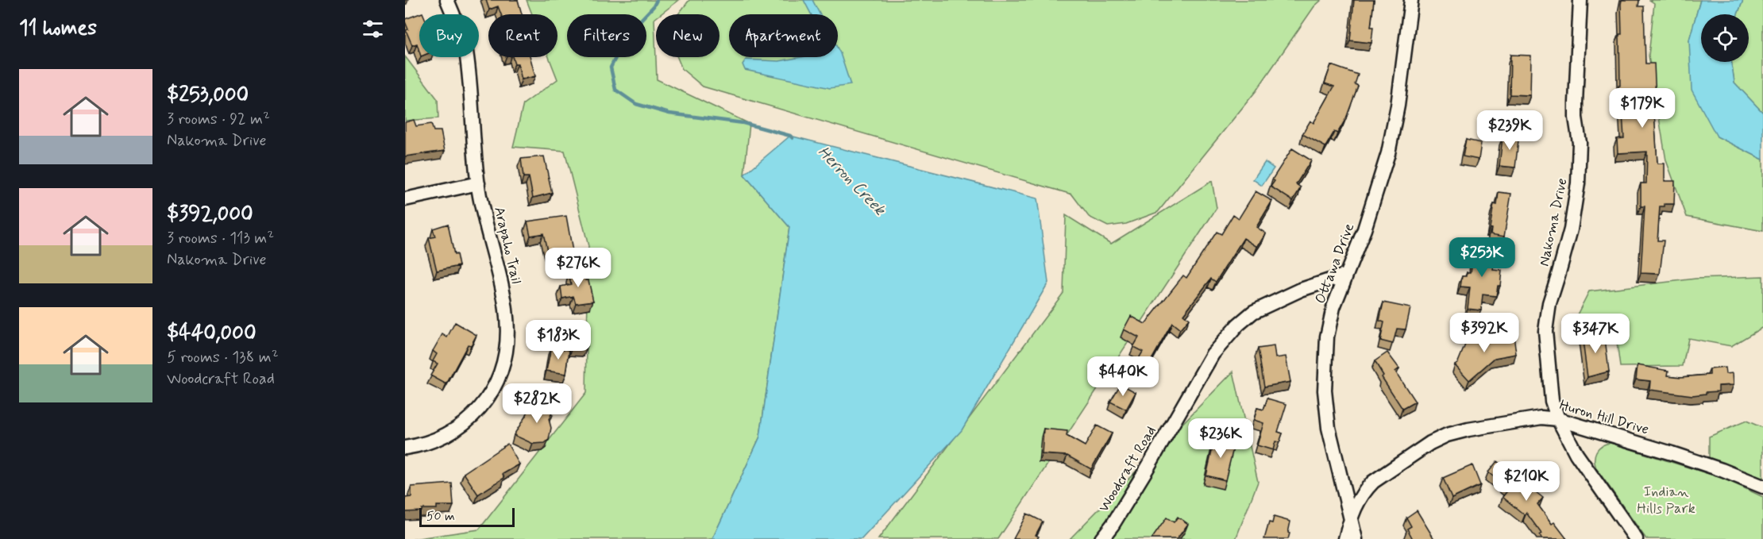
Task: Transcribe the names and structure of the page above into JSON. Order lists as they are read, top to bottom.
{
  "streets": {
    "street": [
      "Nakoma Drive",
      "Arapaho Trail",
      "Ottawa Drive",
      "Huron Hill Drive",
      "Woodcraft Road"
    ]
  },
  "crossings": [
    ["Nakoma Drive", "Huron Hill Drive"],
    ["Ottawa Drive", "Huron Hill Drive"],
    ["Ottawa Drive", "Woodcraft Road"]
  ],
  "water": ["Herron Creek"],
  "parks": ["Indian Hills Park"],
  "scale_bar": "50 m",
  "page": {
    "heading": "11 homes",
    "chip": [
      "Buy",
      "Rent",
      "Filters",
      "New",
      "Apartment"
    ],
    "list": [
      {
        "name": "$253,000",
        "note": "3 rooms · 92 m² · Nakoma Drive"
      },
      {
        "name": "$392,000",
        "note": "3 rooms · 113 m² · Nakoma Drive"
      },
      {
        "name": "$440,000",
        "note": "5 rooms · 138 m² · Woodcraft Road"
      }
    ],
    "price": [
      "$179K",
      "$239K",
      "$253K",
      "$276K",
      "$392K",
      "$347K",
      "$183K",
      "$440K",
      "$282K",
      "$236K",
      "$210K"
    ],
    "scale": "50 m"
  }
}
